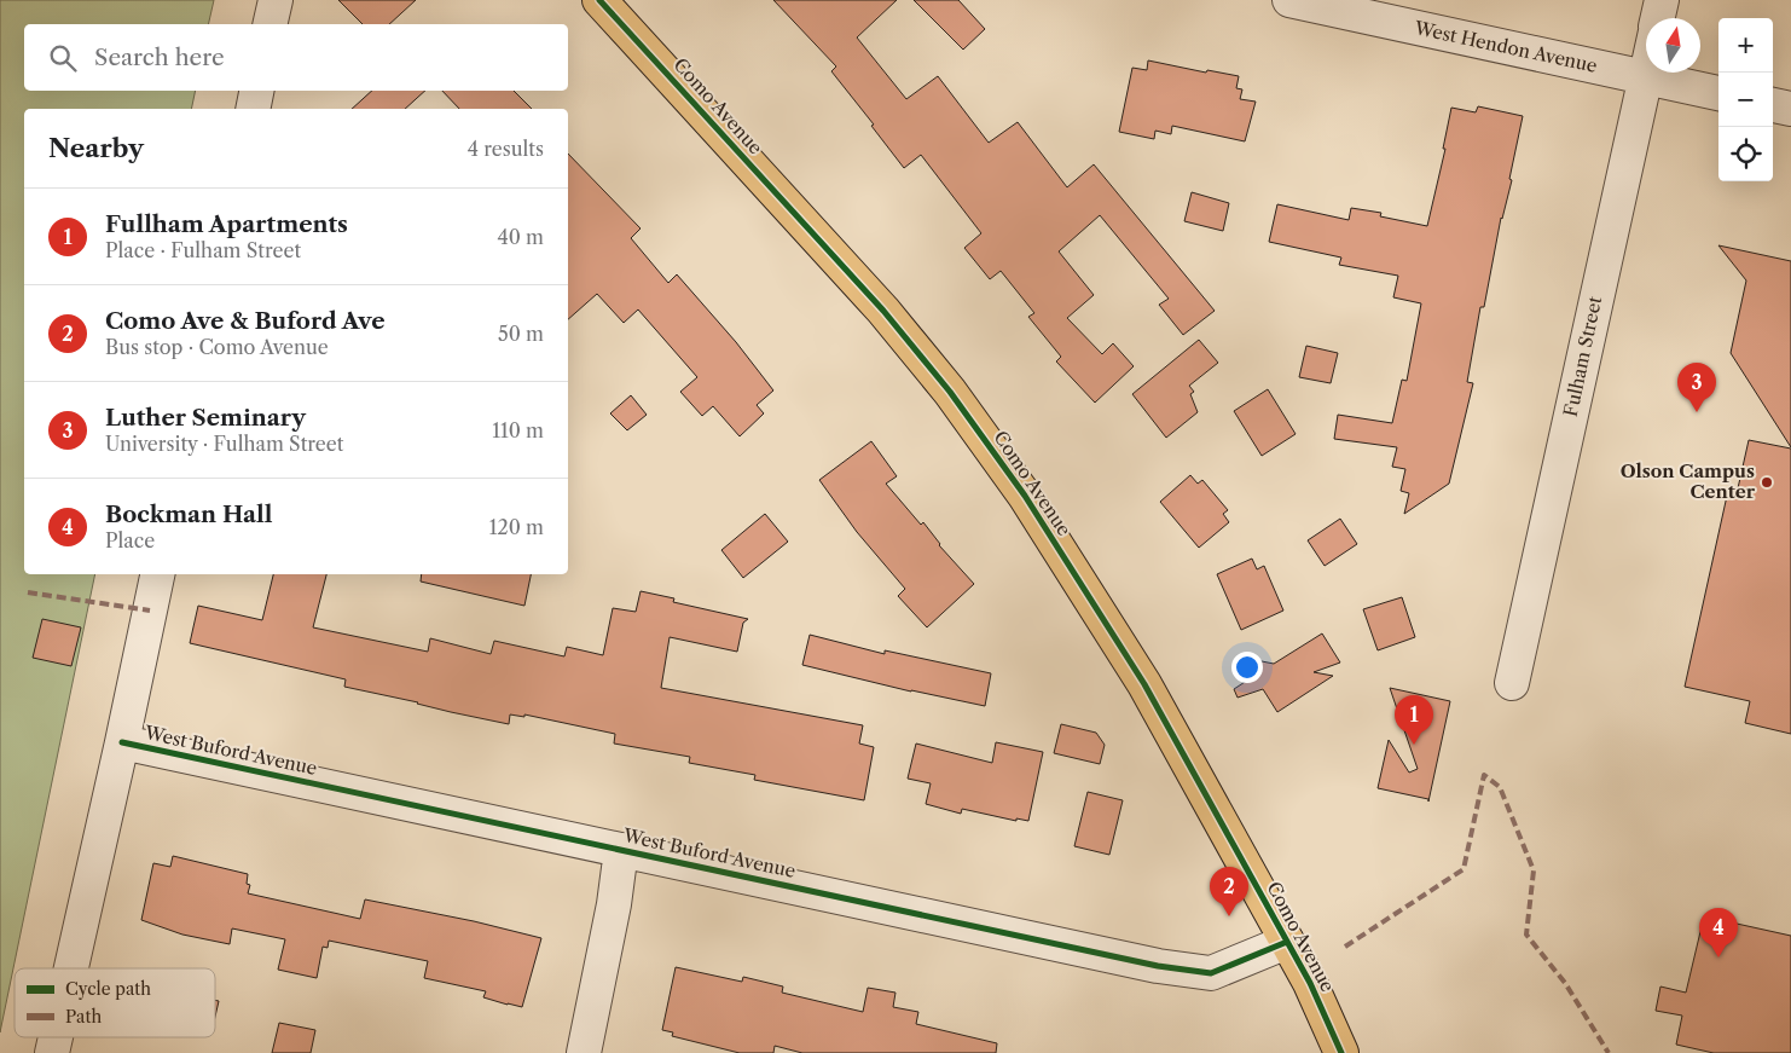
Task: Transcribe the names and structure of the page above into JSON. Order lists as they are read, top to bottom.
{
  "streets": {
    "main road": ["Como Avenue"],
    "street": ["West Hendon Avenue", "Fulham Street", "West Buford Avenue"]
  },
  "crossings": [
    ["West Hendon Avenue", "Fulham Street"],
    ["Como Avenue", "West Buford Avenue"]
  ],
  "places": ["Olson Campus Center"],
  "legend": ["Cycle path", "Path"],
  "north": "top",
  "page": {
    "map_buttons": ["+", "−"],
    "search": "Search here",
    "heading": ["Nearby", "4 results"],
    "list": [
      {
        "mark": "1",
        "name": "Fullham Apartments",
        "note": "Place · Fulham Street",
        "value": "40 m"
      },
      {
        "mark": "2",
        "name": "Como Ave & Buford Ave",
        "note": "Bus stop · Como Avenue",
        "value": "50 m"
      },
      {
        "mark": "3",
        "name": "Luther Seminary",
        "note": "University · Fulham Street",
        "value": "110 m"
      },
      {
        "mark": "4",
        "name": "Bockman Hall",
        "note": "Place",
        "value": "120 m"
      }
    ],
    "pins": [
      "3",
      "1",
      "2",
      "4"
    ]
  }
}
